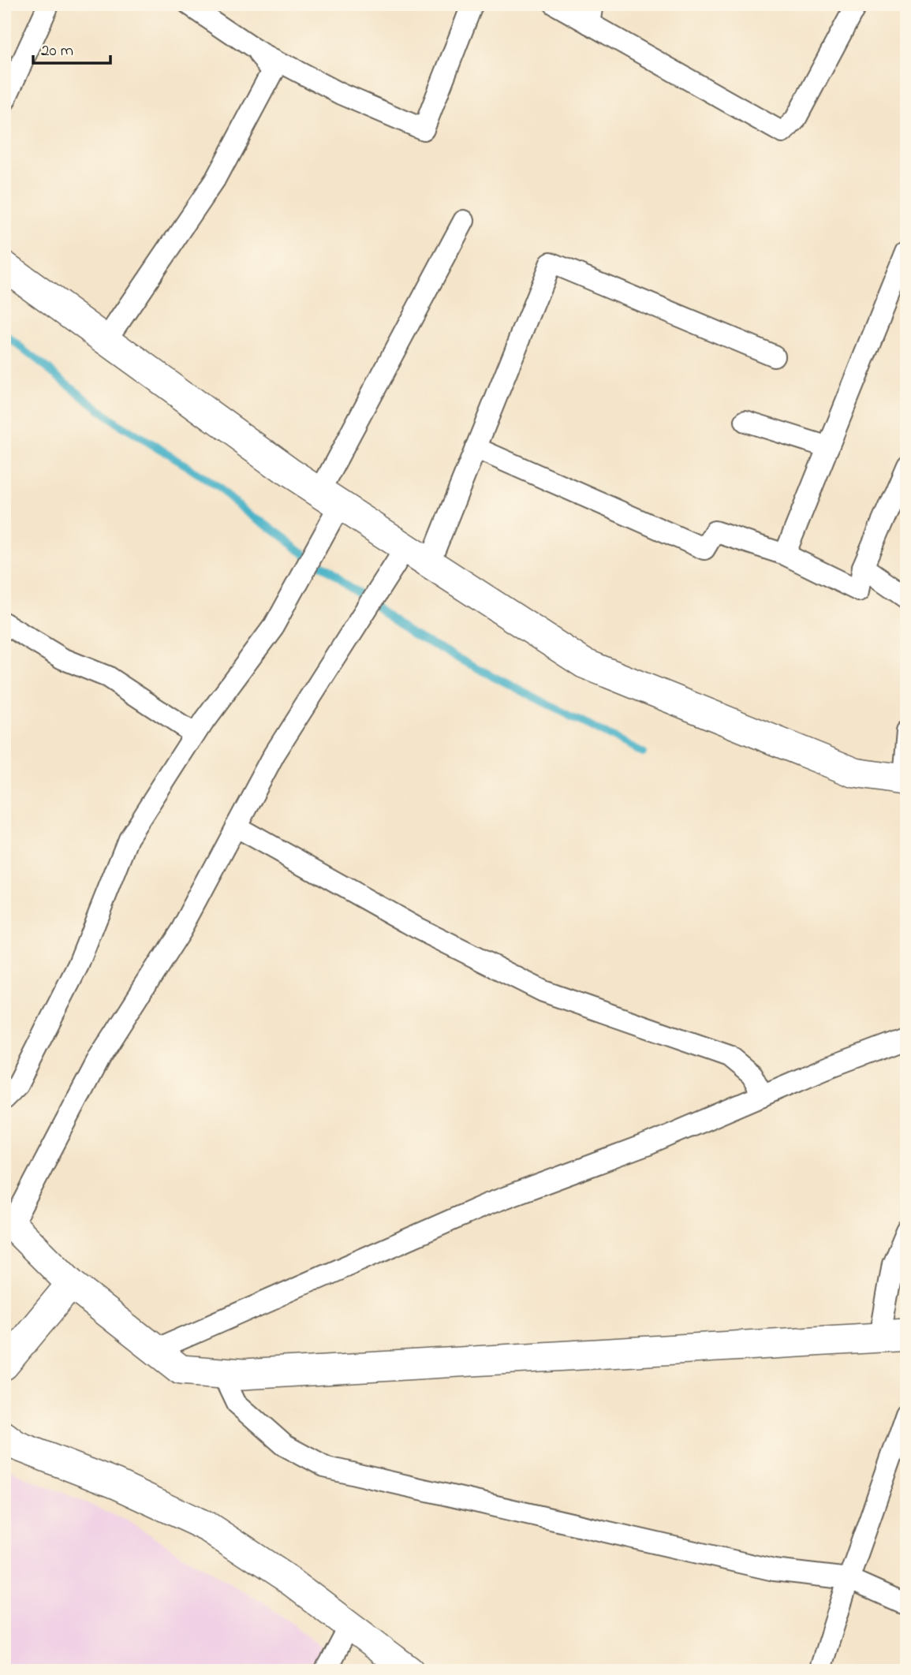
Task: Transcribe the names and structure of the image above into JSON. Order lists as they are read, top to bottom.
{
  "scale_bar": "20 m"
}
